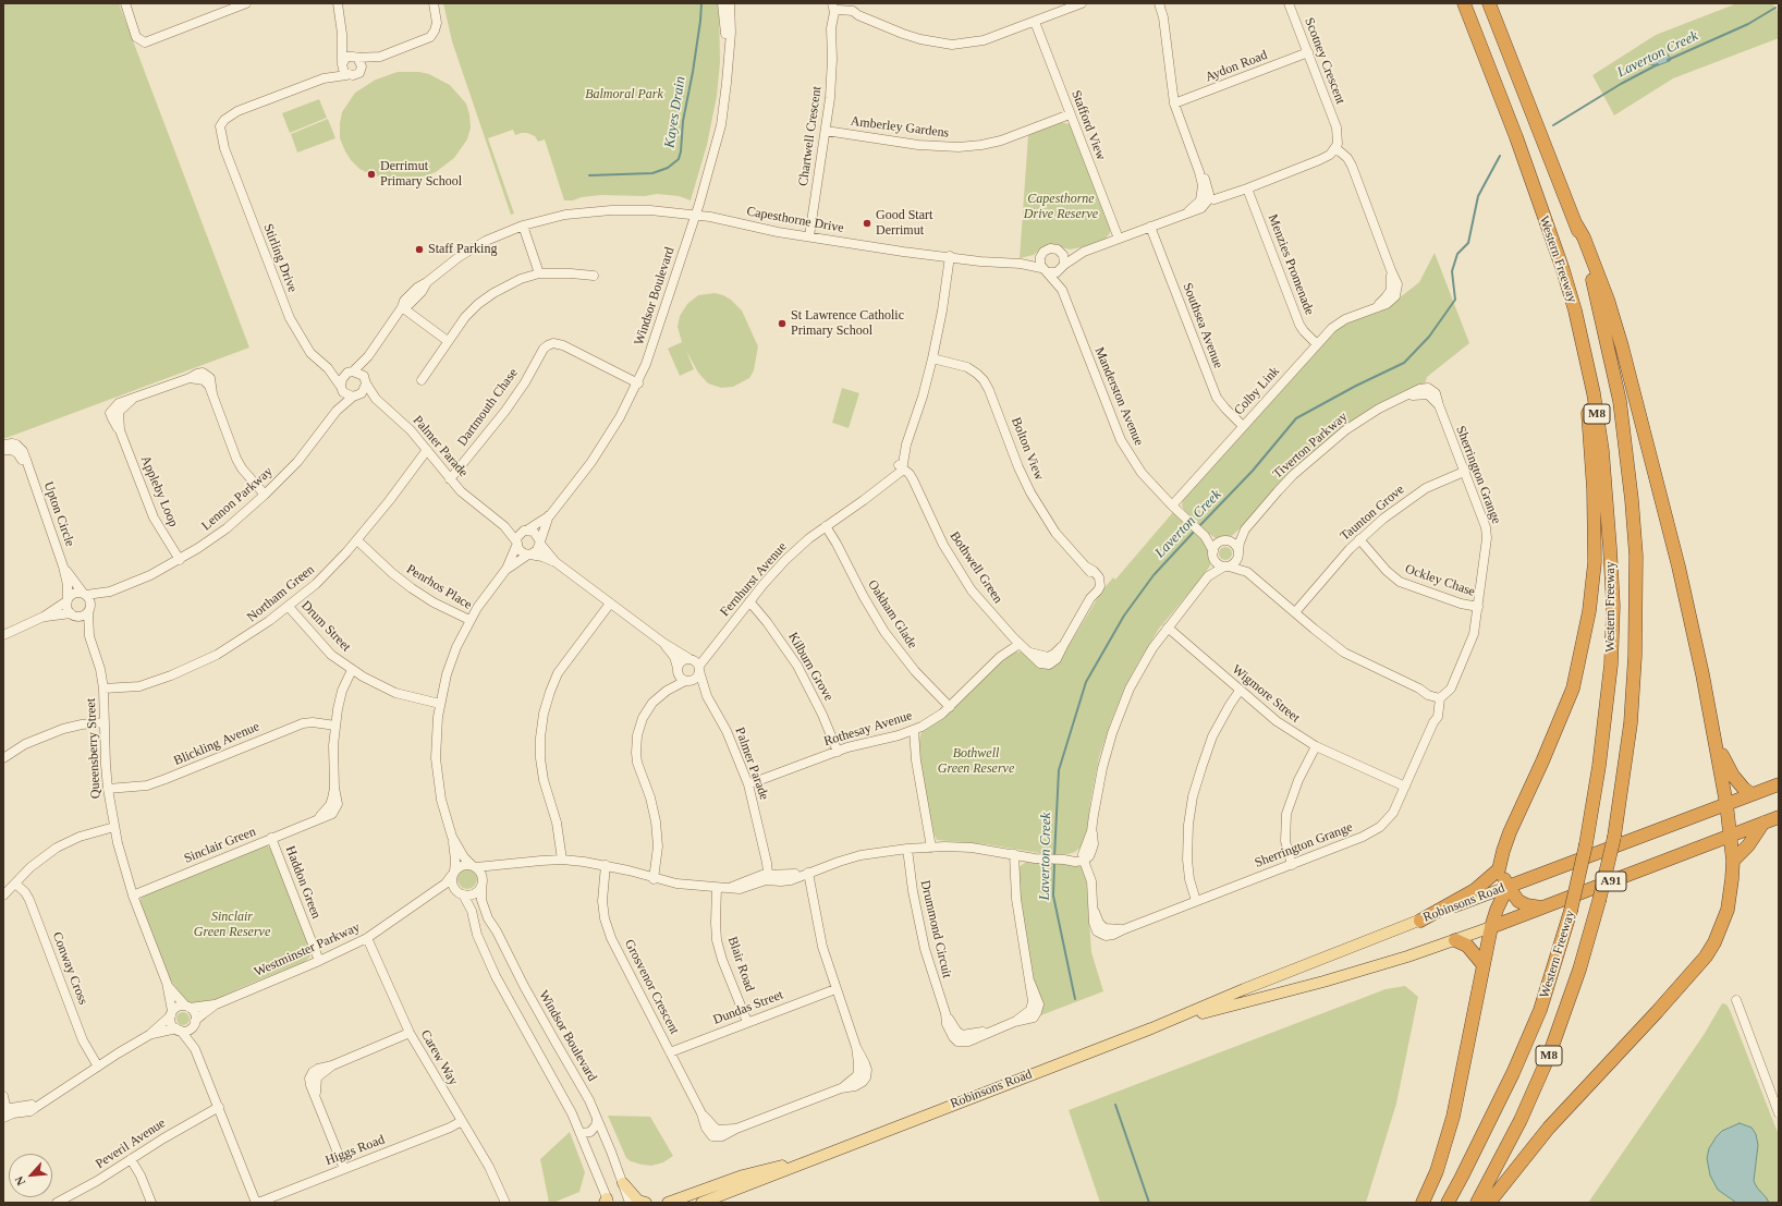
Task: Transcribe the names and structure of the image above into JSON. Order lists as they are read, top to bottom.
{
  "streets": {
    "highway": [
      "Western Freeway",
      "M8",
      "A91",
      "Robinsons Road"
    ],
    "street": [
      "Scotney Crescent",
      "Aydon Road",
      "Stafford View",
      "Amberley Gardens",
      "Chartwell Crescent",
      "Capesthorne Drive",
      "Stirling Drive",
      "Menzies Promenade",
      "Windsor Boulevard",
      "Southsea Avenue",
      "Colby Link",
      "Manderston Avenue",
      "Dartmouth Chase",
      "Tiverton Parkway",
      "Palmer Parade",
      "Bolton View",
      "Sherrington Grange",
      "Appleby Loop",
      "Lennon Parkway",
      "Taunton Grove",
      "Upton Circle",
      "Bothwell Green",
      "Fernhurst Avenue",
      "Ockley Chase",
      "Penrhos Place",
      "Northam Green",
      "Oakham Glade",
      "Drum Street",
      "Kilburn Grove",
      "Wigmore Street",
      "Rothesay Avenue",
      "Blickling Avenue",
      "Queensberry Street",
      "Sinclair Green",
      "Haddon Green",
      "Drummond Circuit",
      "Westminster Parkway",
      "Blair Road",
      "Conway Cross",
      "Grosvenor Crescent",
      "Dundas Street",
      "Carew Way",
      "Peveril Avenue",
      "Higgs Road"
    ]
  },
  "crossings": [
    ["Scotney Crescent", "Aydon Road"],
    ["Scotney Crescent", "Colby Link"],
    ["Stafford View", "Amberley Gardens"],
    ["Amberley Gardens", "Chartwell Crescent"],
    ["Chartwell Crescent", "Capesthorne Drive"],
    ["Capesthorne Drive", "Windsor Boulevard"],
    ["Capesthorne Drive", "Manderston Avenue"],
    ["Capesthorne Drive", "Lennon Parkway"],
    ["Stirling Drive", "Palmer Parade"],
    ["Stirling Drive", "Lennon Parkway"],
    ["Menzies Promenade", "Colby Link"],
    ["Windsor Boulevard", "Dartmouth Chase"],
    ["Windsor Boulevard", "Palmer Parade"],
    ["Windsor Boulevard", "Lennon Parkway"],
    ["Windsor Boulevard", "Westminster Parkway"],
    ["Southsea Avenue", "Colby Link"],
    ["Colby Link", "Manderston Avenue"],
    ["Manderston Avenue", "Tiverton Parkway"],
    ["Dartmouth Chase", "Palmer Parade"],
    ["Tiverton Parkway", "Sherrington Grange"],
    ["Palmer Parade", "Lennon Parkway"],
    ["Palmer Parade", "Fernhurst Avenue"],
    ["Palmer Parade", "Northam Green"],
    ["Palmer Parade", "Rothesay Avenue"],
    ["Bolton View", "Bothwell Green"],
    ["Sherrington Grange", "Taunton Grove"],
    ["Sherrington Grange", "Ockley Chase"],
    ["Sherrington Grange", "Wigmore Street"],
    ["Appleby Loop", "Lennon Parkway"],
    ["Lennon Parkway", "Upton Circle"],
    ["Lennon Parkway", "Queensberry Street"],
    ["Taunton Grove", "Ockley Chase"],
    ["Upton Circle", "Queensberry Street"],
    ["Bothwell Green", "Fernhurst Avenue"],
    ["Bothwell Green", "Rothesay Avenue"],
    ["Fernhurst Avenue", "Oakham Glade"],
    ["Fernhurst Avenue", "Kilburn Grove"],
    ["Penrhos Place", "Northam Green"],
    ["Northam Green", "Drum Street"],
    ["Northam Green", "Queensberry Street"],
    ["Oakham Glade", "Rothesay Avenue"],
    ["Drum Street", "Sinclair Green"],
    ["Kilburn Grove", "Rothesay Avenue"],
    ["Blickling Avenue", "Queensberry Street"],
    ["Blickling Avenue", "Sinclair Green"],
    ["Queensberry Street", "Sinclair Green"],
    ["Queensberry Street", "Westminster Parkway"],
    ["Sinclair Green", "Haddon Green"],
    ["Haddon Green", "Westminster Parkway"],
    ["Westminster Parkway", "Carew Way"],
    ["Blair Road", "Dundas Street"],
    ["Grosvenor Crescent", "Dundas Street"],
    ["Carew Way", "Higgs Road"]
  ],
  "water": ["Laverton Creek", "Kayes Drain"],
  "parks": [
    "Balmoral Park",
    "Capesthorne Drive Reserve",
    "Bothwell Green Reserve",
    "Sinclair Green Reserve"
  ],
  "places": [
    "Derrimut Primary School",
    "Good Start Derrimut",
    "Staff Parking",
    "St Lawrence Catholic Primary School"
  ],
  "north": "bottom left"
}
